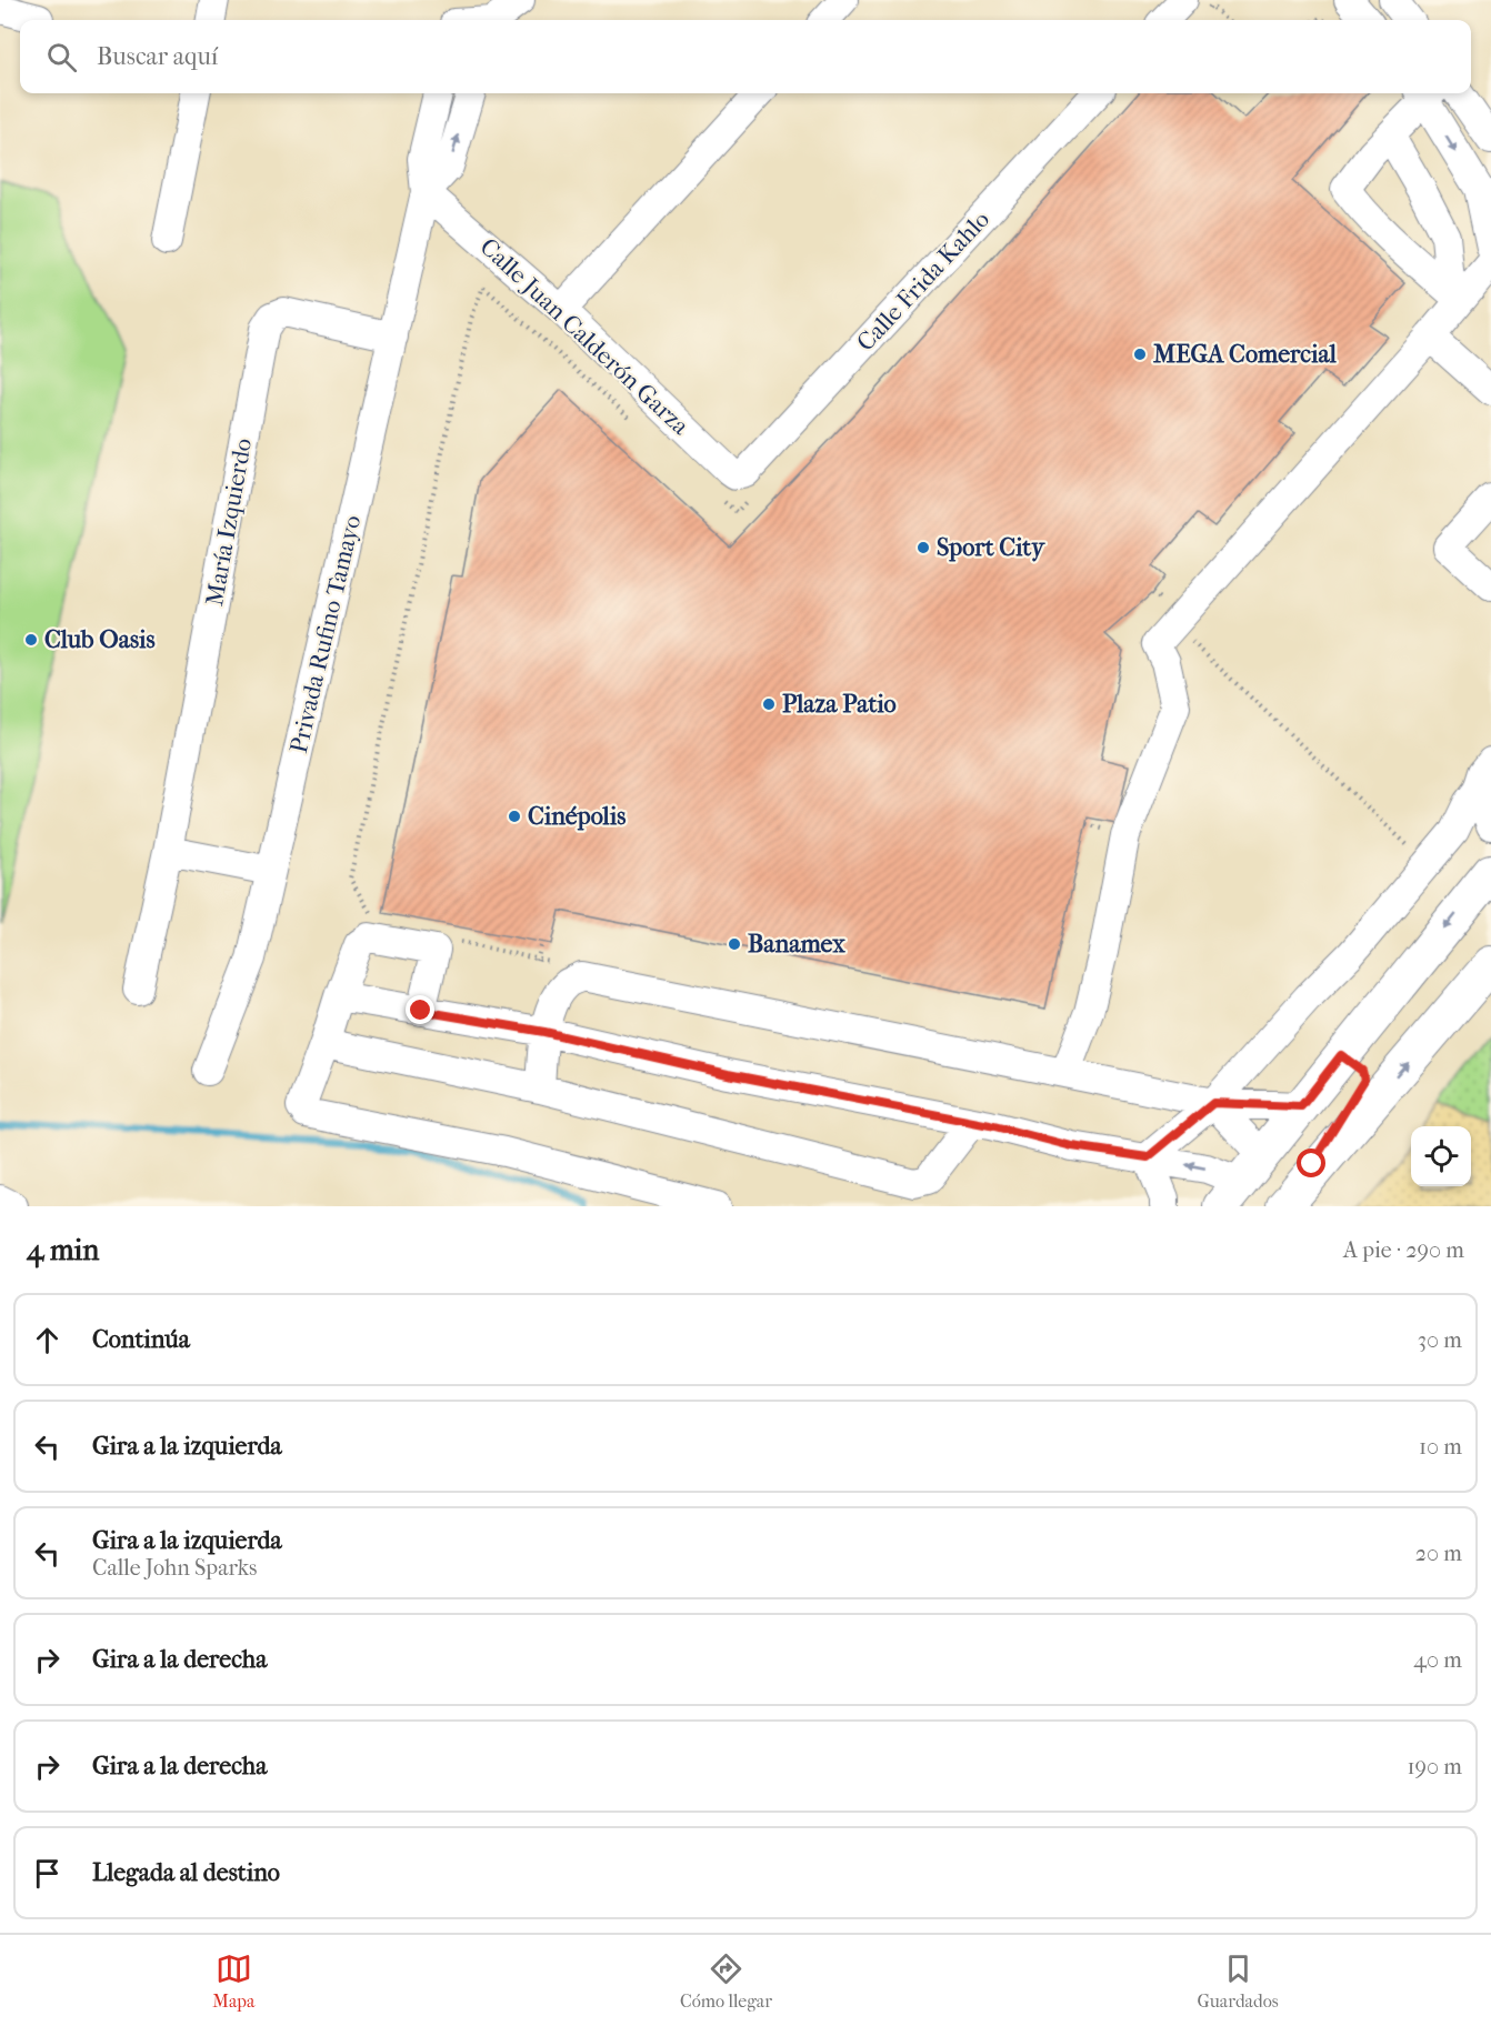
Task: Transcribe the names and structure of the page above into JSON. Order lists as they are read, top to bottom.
{
  "streets": {
    "street": [
      "Calle Frida Kahlo",
      "Calle Juan Calderón Garza",
      "María Izquierdo",
      "Privada Rufino Tamayo"
    ]
  },
  "crossings": [
    ["Calle Frida Kahlo", "Calle Juan Calderón Garza"],
    ["Calle Juan Calderón Garza", "Privada Rufino Tamayo"],
    ["María Izquierdo", "Privada Rufino Tamayo"]
  ],
  "places": [
    "MEGA Comercial",
    "Sport City",
    "Club Oasis",
    "Plaza Patio",
    "Cinépolis",
    "Banamex"
  ],
  "page": {
    "search": "Buscar aquí",
    "heading": ["4 min", "A pie · 290 m"],
    "list": [
      ["Continúa", "30 m"],
      ["Gira a la izquierda", "10 m"],
      ["Gira a la izquierda", "Calle John Sparks", "20 m"],
      ["Gira a la derecha", "40 m"],
      ["Gira a la derecha", "190 m"],
      "Llegada al destino"
    ],
    "nav": ["Mapa", "Cómo llegar", "Guardados"]
  }
}
